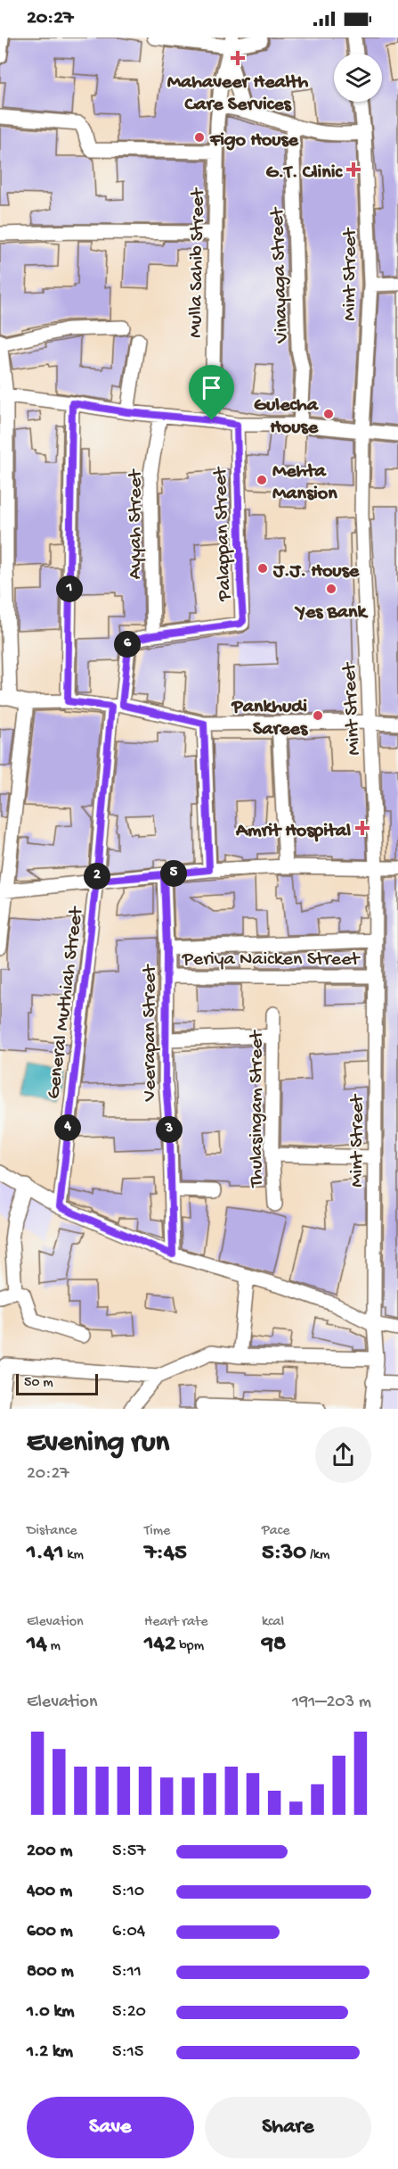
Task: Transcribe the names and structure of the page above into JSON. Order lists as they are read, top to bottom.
{
  "streets": {
    "street": [
      "Mulla Sahib Street",
      "Mint Street",
      "Vinayaga Street",
      "Ayyah Street",
      "Palappan Street",
      "Periya Naicken Street",
      "General Muthiah Street",
      "Veerapan Street",
      "Thulasingam Street"
    ]
  },
  "crossings": [
    ["Mint Street", "Periya Naicken Street"],
    ["Ayyah Street", "Palappan Street"],
    ["Palappan Street", "General Muthiah Street"],
    ["Periya Naicken Street", "Veerapan Street"]
  ],
  "places": {
    "health": ["Mahaveer Health Care Services", "G.T. Clinic", "Amrit Hospital"],
    "other": [
      "Figo House",
      "Gulecha House",
      "Mehta Mansion",
      "J.J. House",
      "Yes Bank",
      "Pankhudi Sarees"
    ]
  },
  "scale_bar": "50 m",
  "page": {
    "status": "20:27",
    "pins": [
      "1",
      "6",
      "5",
      "2",
      "4",
      "3"
    ],
    "scale": "50 m",
    "heading": ["Evening run", "20:27"],
    "stats": [
      ["Distance", "1.41 km"],
      ["Time", "7:45"],
      ["Pace", "5:30 /km"],
      ["Elevation", "14 m"],
      ["Heart rate", "142 bpm"],
      ["kcal", "98"]
    ],
    "chart": ["Elevation", "191–203 m"],
    "list": [
      {
        "name": "200 m",
        "note": "5:57"
      },
      {
        "name": "400 m",
        "note": "5:10"
      },
      {
        "name": "600 m",
        "note": "6:04"
      },
      {
        "name": "800 m",
        "note": "5:11"
      },
      {
        "name": "1.0 km",
        "note": "5:20"
      },
      {
        "name": "1.2 km",
        "note": "5:15"
      }
    ],
    "buttons": ["Save", "Share"]
  }
}
